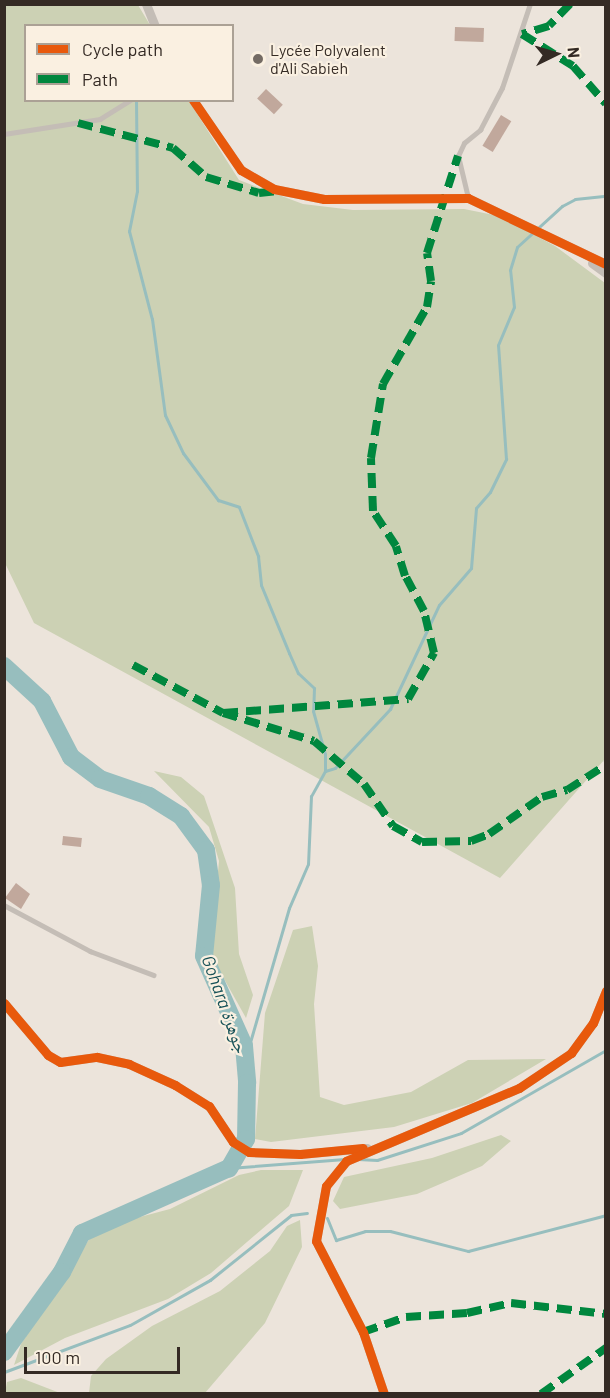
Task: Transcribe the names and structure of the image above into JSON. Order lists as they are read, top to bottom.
{
  "water": ["Gohara جوهرة"],
  "places": ["Lycée Polyvalent d'Ali Sabieh"],
  "legend": ["Cycle path", "Path"],
  "scale_bar": "100 m",
  "north": "right"
}
